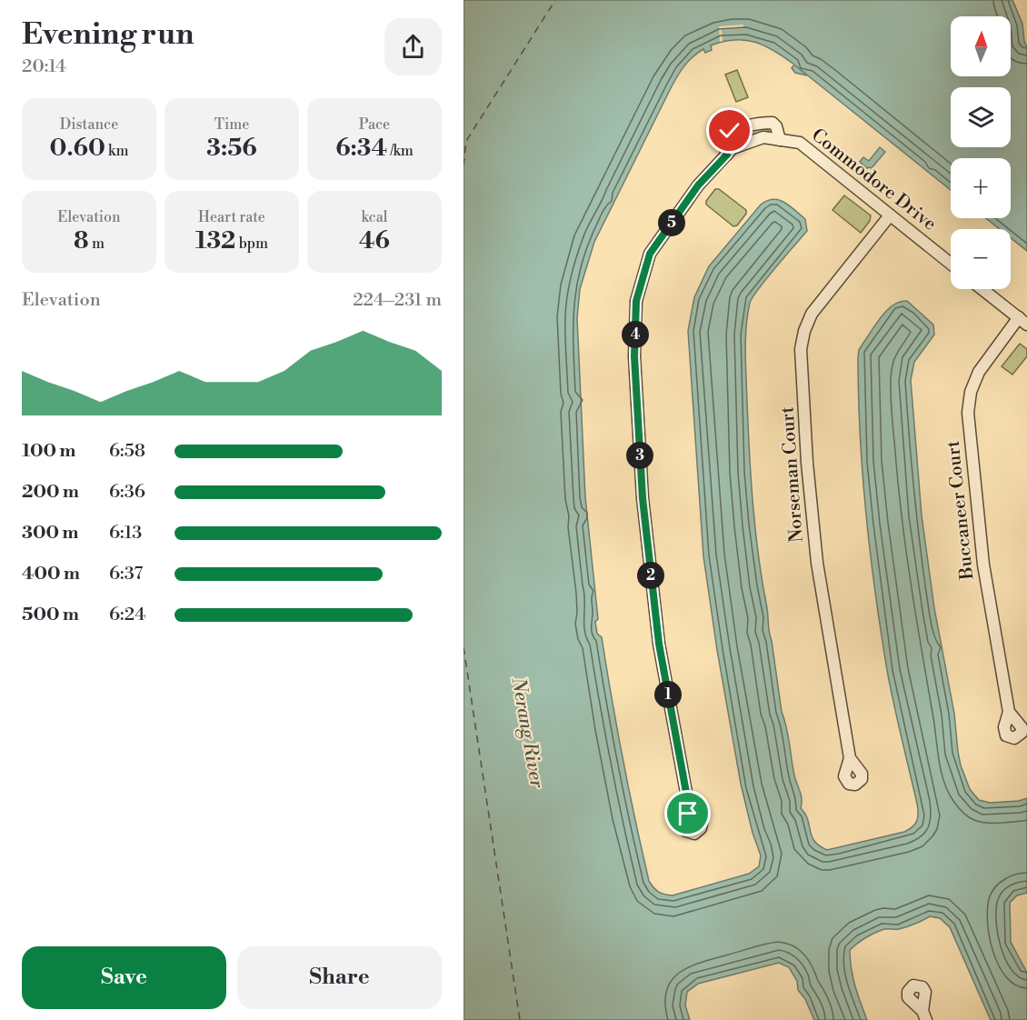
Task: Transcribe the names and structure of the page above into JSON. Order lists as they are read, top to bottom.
{
  "streets": {
    "street": ["Commodore Drive", "Norseman Court", "Buccaneer Court"]
  },
  "crossings": [
    ["Commodore Drive", "Norseman Court"]
  ],
  "water": ["Nerang River"],
  "north": "top",
  "page": {
    "heading": ["Evening run", "20:14"],
    "map_buttons": ["+", "−"],
    "stats": [
      ["Distance", "0.60 km"],
      ["Time", "3:56"],
      ["Pace", "6:34 /km"],
      ["Elevation", "8 m"],
      ["Heart rate", "132 bpm"],
      ["kcal", "46"]
    ],
    "pins": [
      "5",
      "4",
      "3",
      "2",
      "1"
    ],
    "chart": ["Elevation", "224–231 m"],
    "list": [
      {
        "name": "100 m",
        "note": "6:58"
      },
      {
        "name": "200 m",
        "note": "6:36"
      },
      {
        "name": "300 m",
        "note": "6:13"
      },
      {
        "name": "400 m",
        "note": "6:37"
      },
      {
        "name": "500 m",
        "note": "6:24"
      }
    ],
    "buttons": ["Save", "Share"]
  }
}
